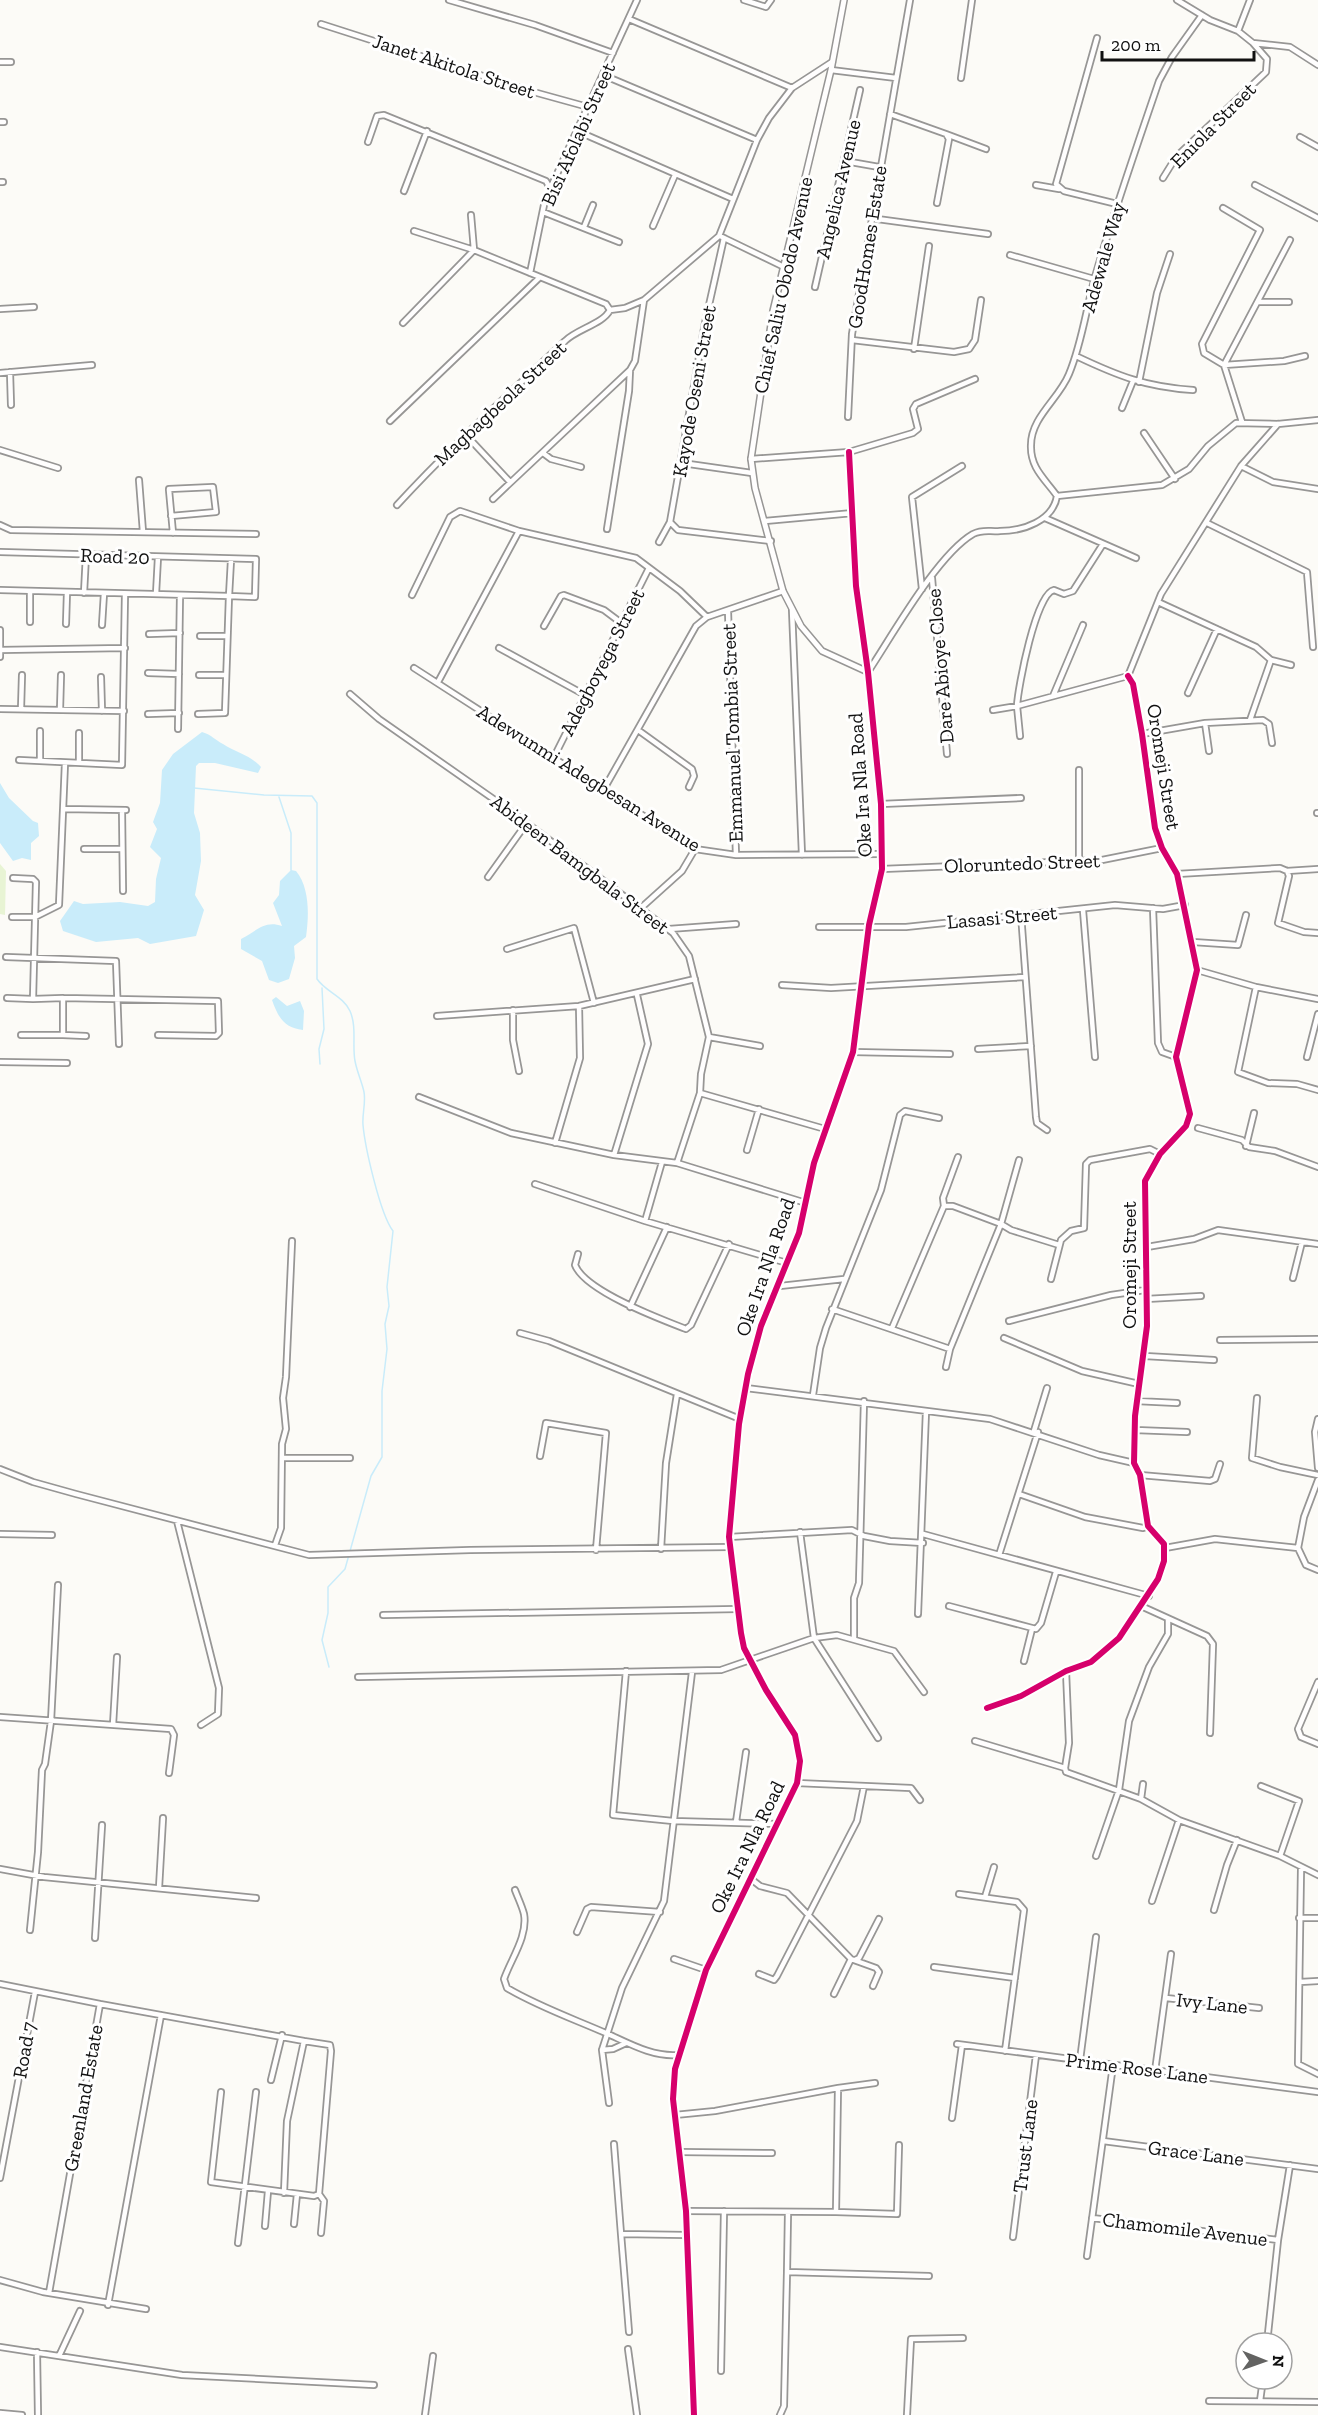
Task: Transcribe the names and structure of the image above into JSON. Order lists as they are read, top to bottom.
{
  "streets": {
    "street": [
      "Janet Akitola Street",
      "Eniola Street",
      "Bisi Afolabi Street",
      "Angelica Avenue",
      "GoodHomes Estate",
      "Adewale Way",
      "Chief Saliu Obodo Avenue",
      "Kayode Oseni Street",
      "Magbagbeola Street",
      "Road 20",
      "Adegboyega Street",
      "Dare Abioye Close",
      "Emmanuel Tombia Street",
      "Oromeji Street",
      "Adewunmi Adegbesan Avenue",
      "Oke Ira Nla Road",
      "Oloruntedo Street",
      "Abideen Bamgbala Street",
      "Lasasi Street",
      "Ivy Lane",
      "Road 7",
      "Prime Rose Lane",
      "Greenland Estate",
      "Trust Lane",
      "Grace Lane",
      "Chamomile Avenue"
    ]
  },
  "crossings": [
    ["Janet Akitola Street", "Bisi Afolabi Street"],
    ["Chief Saliu Obodo Avenue", "Kayode Oseni Street"],
    ["Chief Saliu Obodo Avenue", "Oke Ira Nla Road"],
    ["Adegboyega Street", "Emmanuel Tombia Street"],
    ["Adegboyega Street", "Adewunmi Adegbesan Avenue"],
    ["Emmanuel Tombia Street", "Adewunmi Adegbesan Avenue"],
    ["Oromeji Street", "Oloruntedo Street"],
    ["Oromeji Street", "Lasasi Street"],
    ["Adewunmi Adegbesan Avenue", "Oke Ira Nla Road"],
    ["Oke Ira Nla Road", "Oloruntedo Street"],
    ["Oke Ira Nla Road", "Lasasi Street"],
    ["Road 7", "Greenland Estate"],
    ["Prime Rose Lane", "Trust Lane"]
  ],
  "scale_bar": "200 m",
  "north": "right"
}
